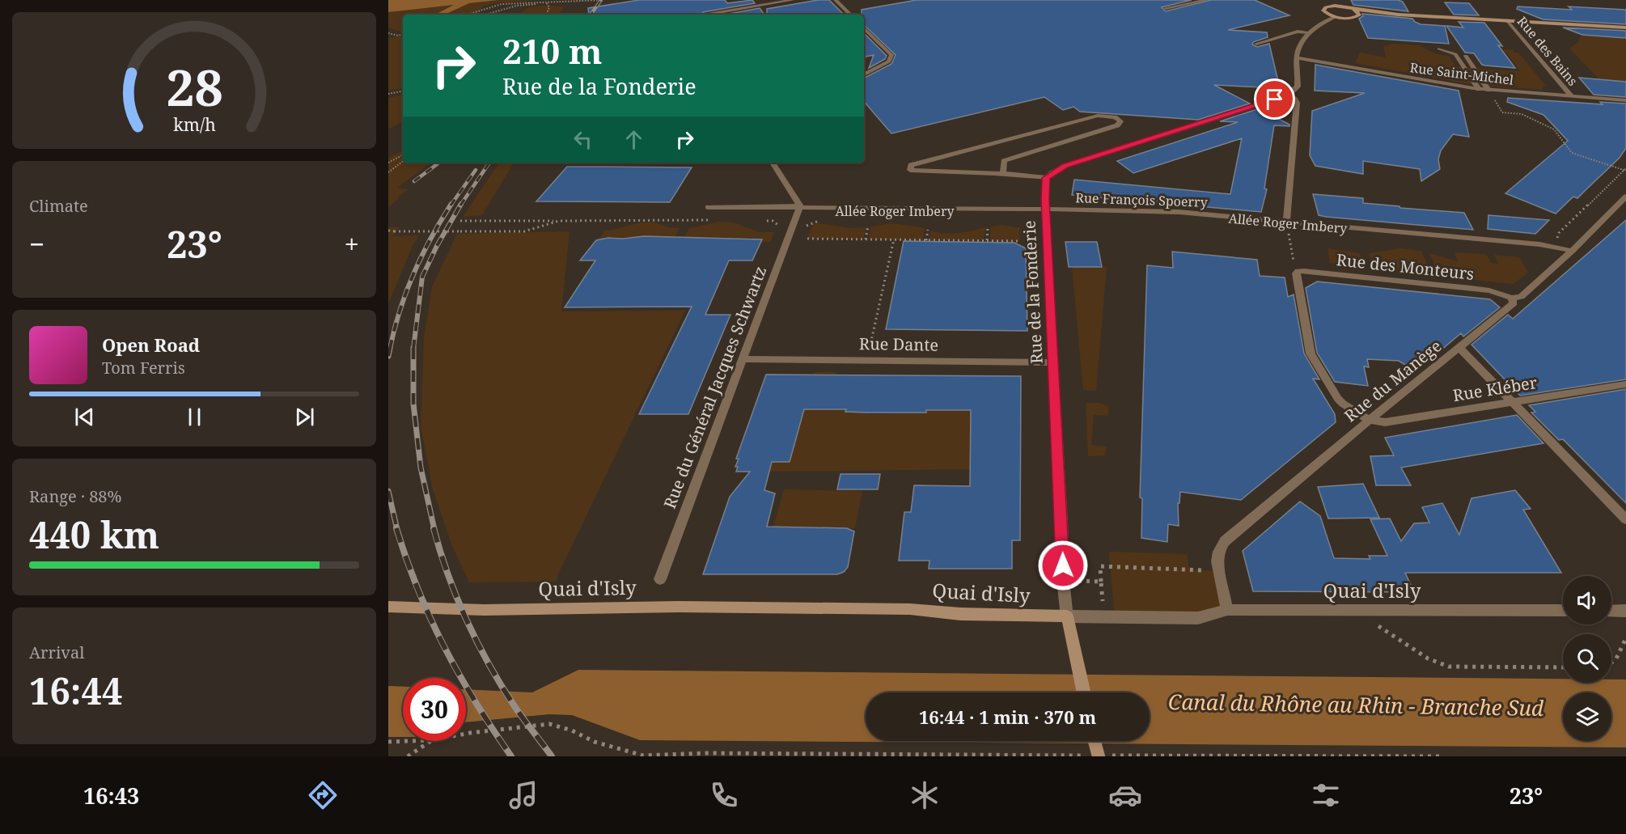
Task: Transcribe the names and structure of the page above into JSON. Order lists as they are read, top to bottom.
{
  "streets": {
    "street": [
      "Rue des Bains",
      "Rue Saint-Michel",
      "Rue François Spoerry",
      "Rue des Monteurs",
      "Rue de la Fonderie",
      "Rue Dante",
      "Rue du Manège",
      "Rue du Général Jacques Schwartz",
      "Rue Kléber",
      "Quai d'Isly"
    ],
    "path": ["Allée Roger Imbery"]
  },
  "crossings": [
    ["Rue des Bains", "Rue Saint-Michel"],
    ["Rue François Spoerry", "Rue de la Fonderie"],
    ["Rue François Spoerry", "Rue du Manège"],
    ["Rue François Spoerry", "Rue du Général Jacques Schwartz"],
    ["Allée Roger Imbery", "Rue des Monteurs"],
    ["Allée Roger Imbery", "Rue du Général Jacques Schwartz"],
    ["Rue des Monteurs", "Rue du Manège"],
    ["Rue de la Fonderie", "Rue Dante"],
    ["Rue de la Fonderie", "Quai d'Isly"],
    ["Rue Dante", "Rue du Général Jacques Schwartz"],
    ["Rue du Manège", "Rue Kléber"],
    ["Rue du Manège", "Quai d'Isly"]
  ],
  "water": ["Canal du Rhône au Rhin - Branche Sud"],
  "page": {
    "turn": ["210 m", "Rue de la Fonderie"],
    "tile": [
      "Climate",
      ["Range · 88%", "440 km"],
      ["Arrival", "16:44"]
    ],
    "heat": ["−", "23°", "+"],
    "song": ["Open Road", "Tom Ferris"],
    "limit": "30",
    "trip": "16:44 · 1 min · 370 m",
    "tabs": ["16:43", "23°"],
    "gauge": ["28", "km/h"]
  }
}
